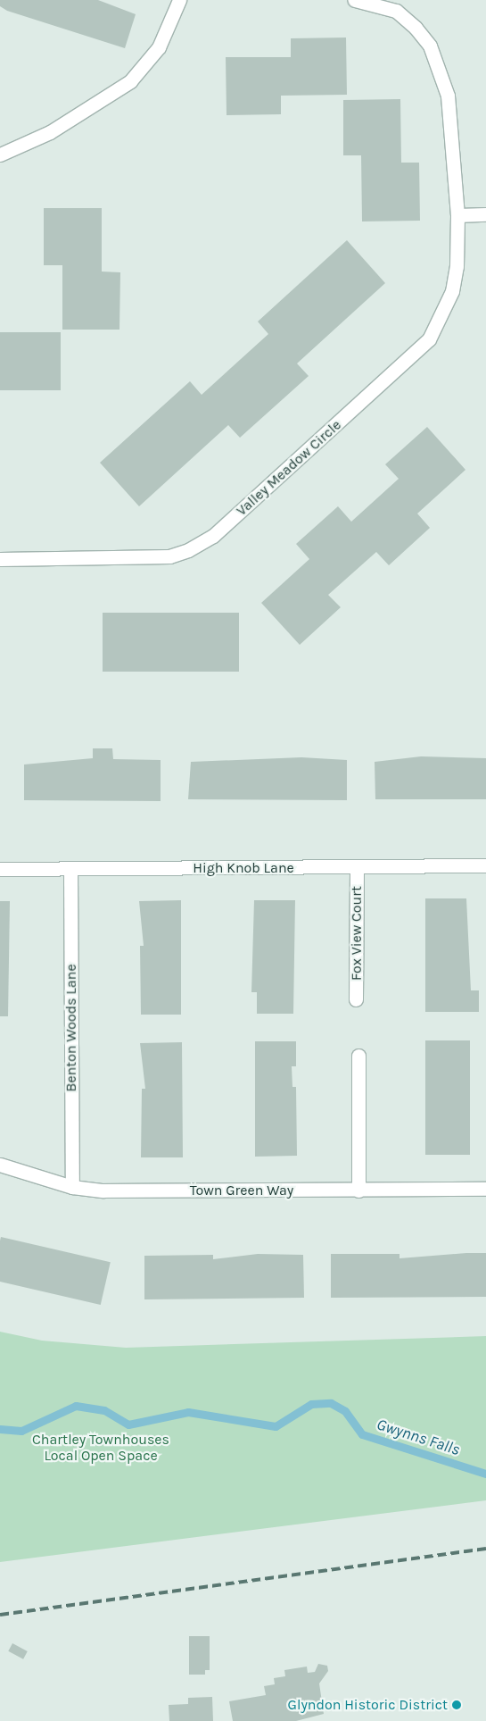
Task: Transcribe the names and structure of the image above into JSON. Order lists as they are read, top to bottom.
{
  "streets": {
    "street": [
      "Valley Meadow Circle",
      "High Knob Lane",
      "Fox View Court",
      "Benton Woods Lane",
      "Town Green Way"
    ]
  },
  "crossings": [
    ["High Knob Lane", "Fox View Court"],
    ["High Knob Lane", "Benton Woods Lane"],
    ["Benton Woods Lane", "Town Green Way"]
  ],
  "water": ["Gwynns Falls"],
  "parks": ["Chartley Townhouses Local Open Space"],
  "places": ["Glyndon Historic District"]
}
